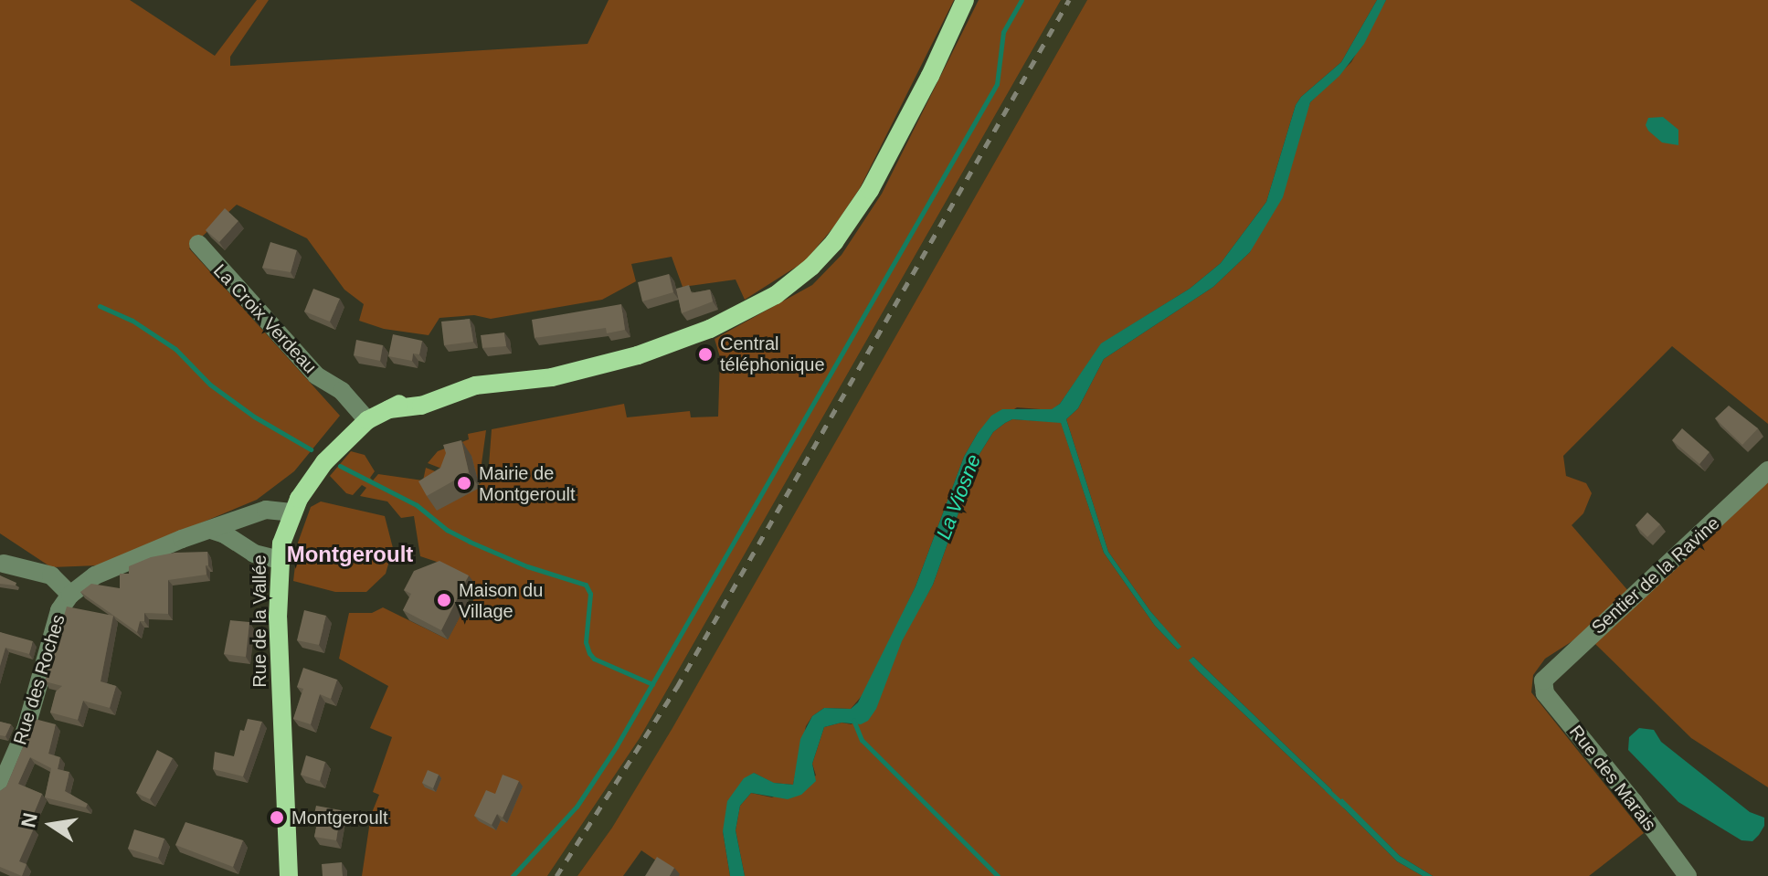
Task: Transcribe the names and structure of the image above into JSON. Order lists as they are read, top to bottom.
{
  "streets": {
    "main road": ["Rue de la Vallée"],
    "street": [
      "La Croix Verdeau",
      "Sentier de la Ravine",
      "Rue des Roches",
      "Rue des Marais"
    ]
  },
  "crossings": [
    ["La Croix Verdeau", "Rue de la Vallée"],
    ["Sentier de la Ravine", "Rue des Marais"],
    ["Rue de la Vallée", "Rue des Roches"]
  ],
  "districts": ["Montgeroult"],
  "water": ["La Viosne"],
  "places": [
    "Central téléphonique",
    "Mairie de Montgeroult",
    "Maison du Village",
    "Montgeroult"
  ],
  "north": "left"
}
